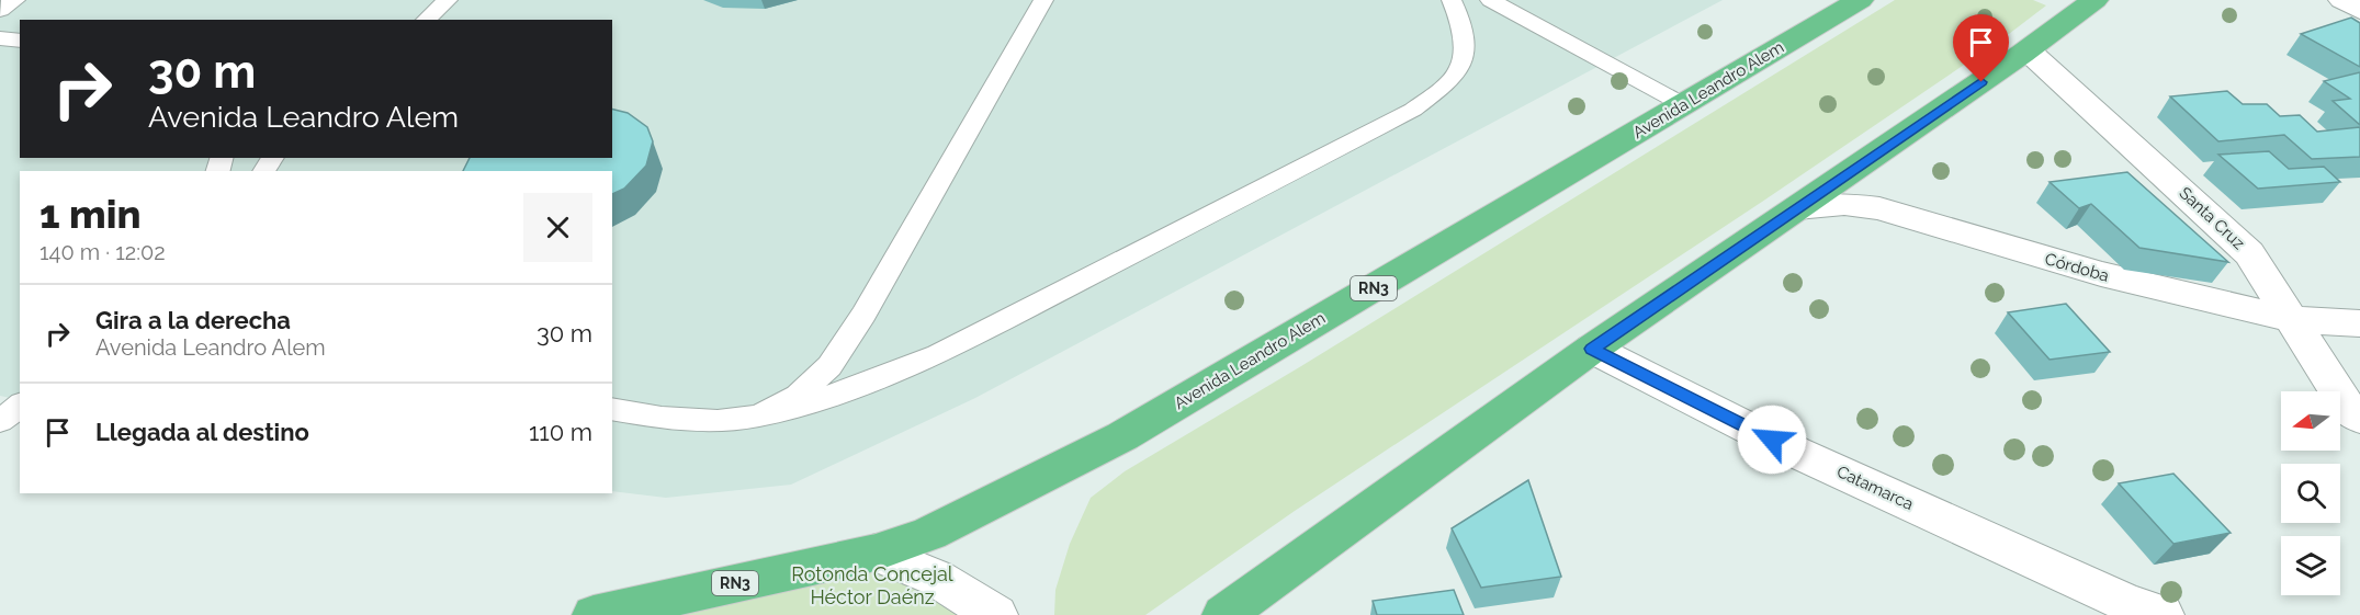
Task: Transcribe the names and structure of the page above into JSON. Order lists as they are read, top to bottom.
{
  "streets": {
    "highway": ["Avenida Leandro Alem", "RN3"],
    "street": ["Santa Cruz", "Córdoba", "Catamarca"]
  },
  "crossings": [
    ["Santa Cruz", "Córdoba"]
  ],
  "parks": ["Rotonda Concejal Héctor Daénz"],
  "north": "left",
  "page": {
    "turn": ["30 m", "Avenida Leandro Alem"],
    "heading": ["1 min", "140 m · 12:02"],
    "list": [
      {
        "name": "Gira a la derecha",
        "note": "Avenida Leandro Alem",
        "value": "30 m"
      },
      {
        "name": "Llegada al destino",
        "value": "110 m"
      }
    ]
  }
}
